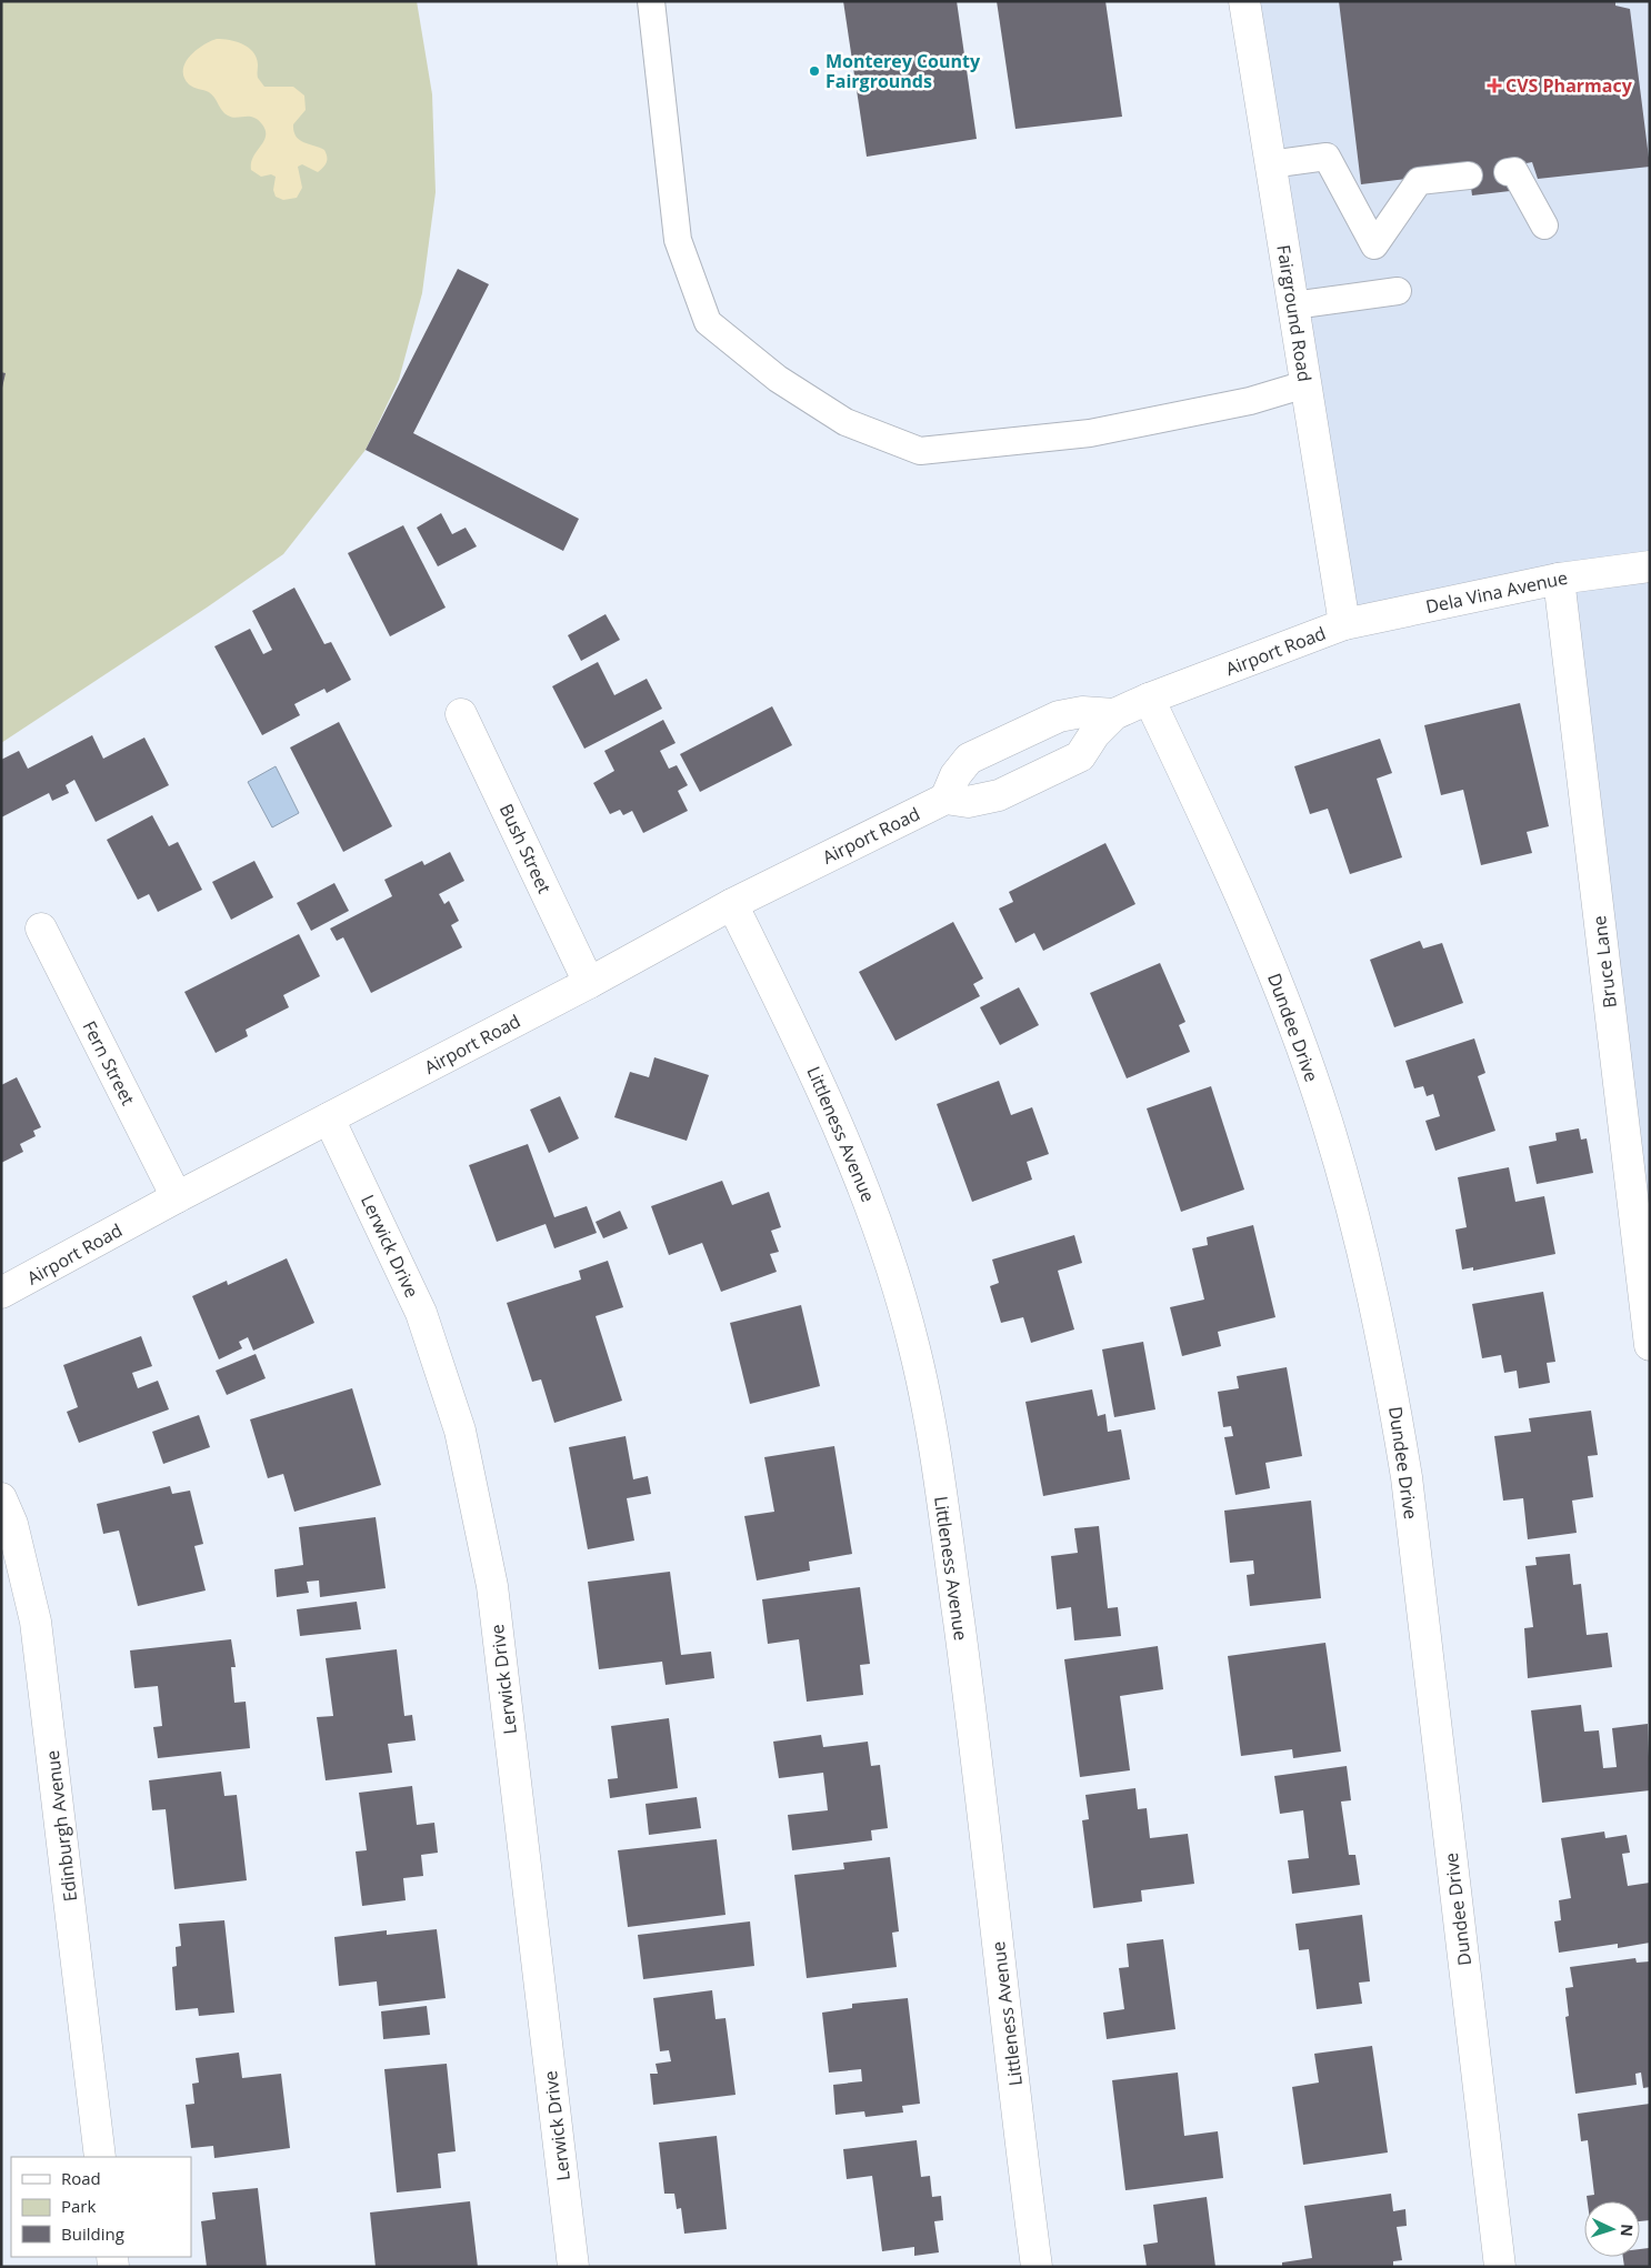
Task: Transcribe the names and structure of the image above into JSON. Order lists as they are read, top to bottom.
{
  "streets": {
    "street": [
      "Fairground Road",
      "Dela Vina Avenue",
      "Airport Road",
      "Bush Street",
      "Bruce Lane",
      "Dundee Drive",
      "Fern Street",
      "Littleness Avenue",
      "Lerwick Drive",
      "Edinburgh Avenue"
    ]
  },
  "crossings": [
    ["Fairground Road", "Dela Vina Avenue"],
    ["Fairground Road", "Airport Road"],
    ["Dela Vina Avenue", "Airport Road"],
    ["Dela Vina Avenue", "Bruce Lane"],
    ["Airport Road", "Bush Street"],
    ["Airport Road", "Dundee Drive"],
    ["Airport Road", "Fern Street"],
    ["Airport Road", "Littleness Avenue"],
    ["Airport Road", "Lerwick Drive"]
  ],
  "places": {
    "other": ["Monterey County Fairgrounds"],
    "health": ["CVS Pharmacy"]
  },
  "legend": ["Road", "Park", "Building"],
  "north": "right"
}
